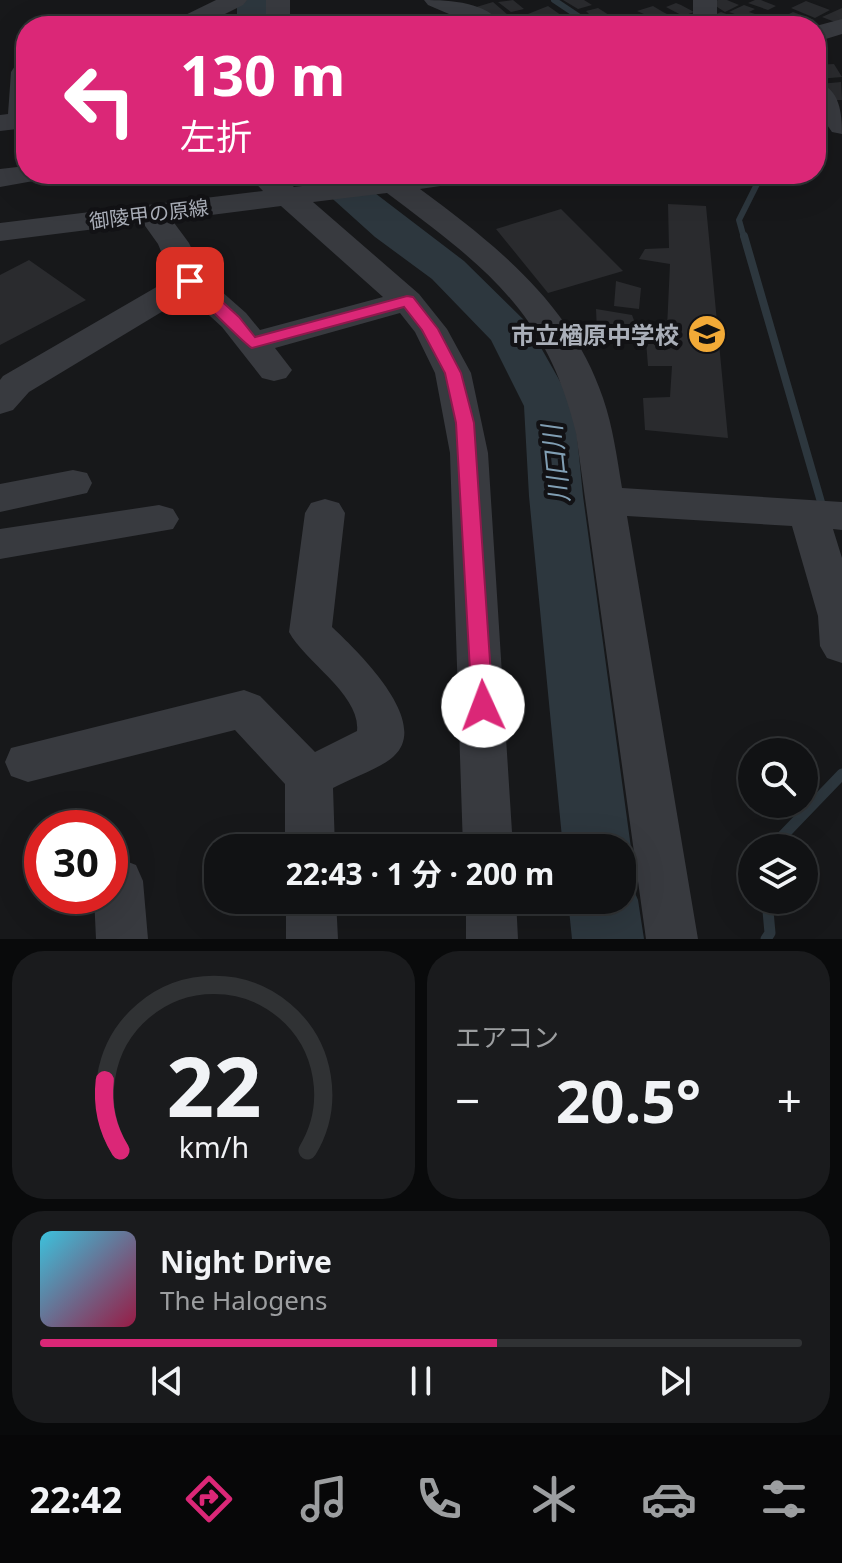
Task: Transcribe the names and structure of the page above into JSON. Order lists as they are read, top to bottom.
{
  "streets": {
    "street": ["御陵甲の原線"]
  },
  "water": ["川口川"],
  "places": {
    "school or university": ["市立楢原中学校"]
  },
  "page": {
    "turn": ["130 m", "左折"],
    "limit": "30",
    "trip": "22:43 · 1 分 · 200 m",
    "tile": "エアコン",
    "heat": ["−", "20.5°", "+"],
    "song": ["Night Drive", "The Halogens"],
    "tabs": "22:42",
    "gauge": ["22", "km/h"]
  }
}
